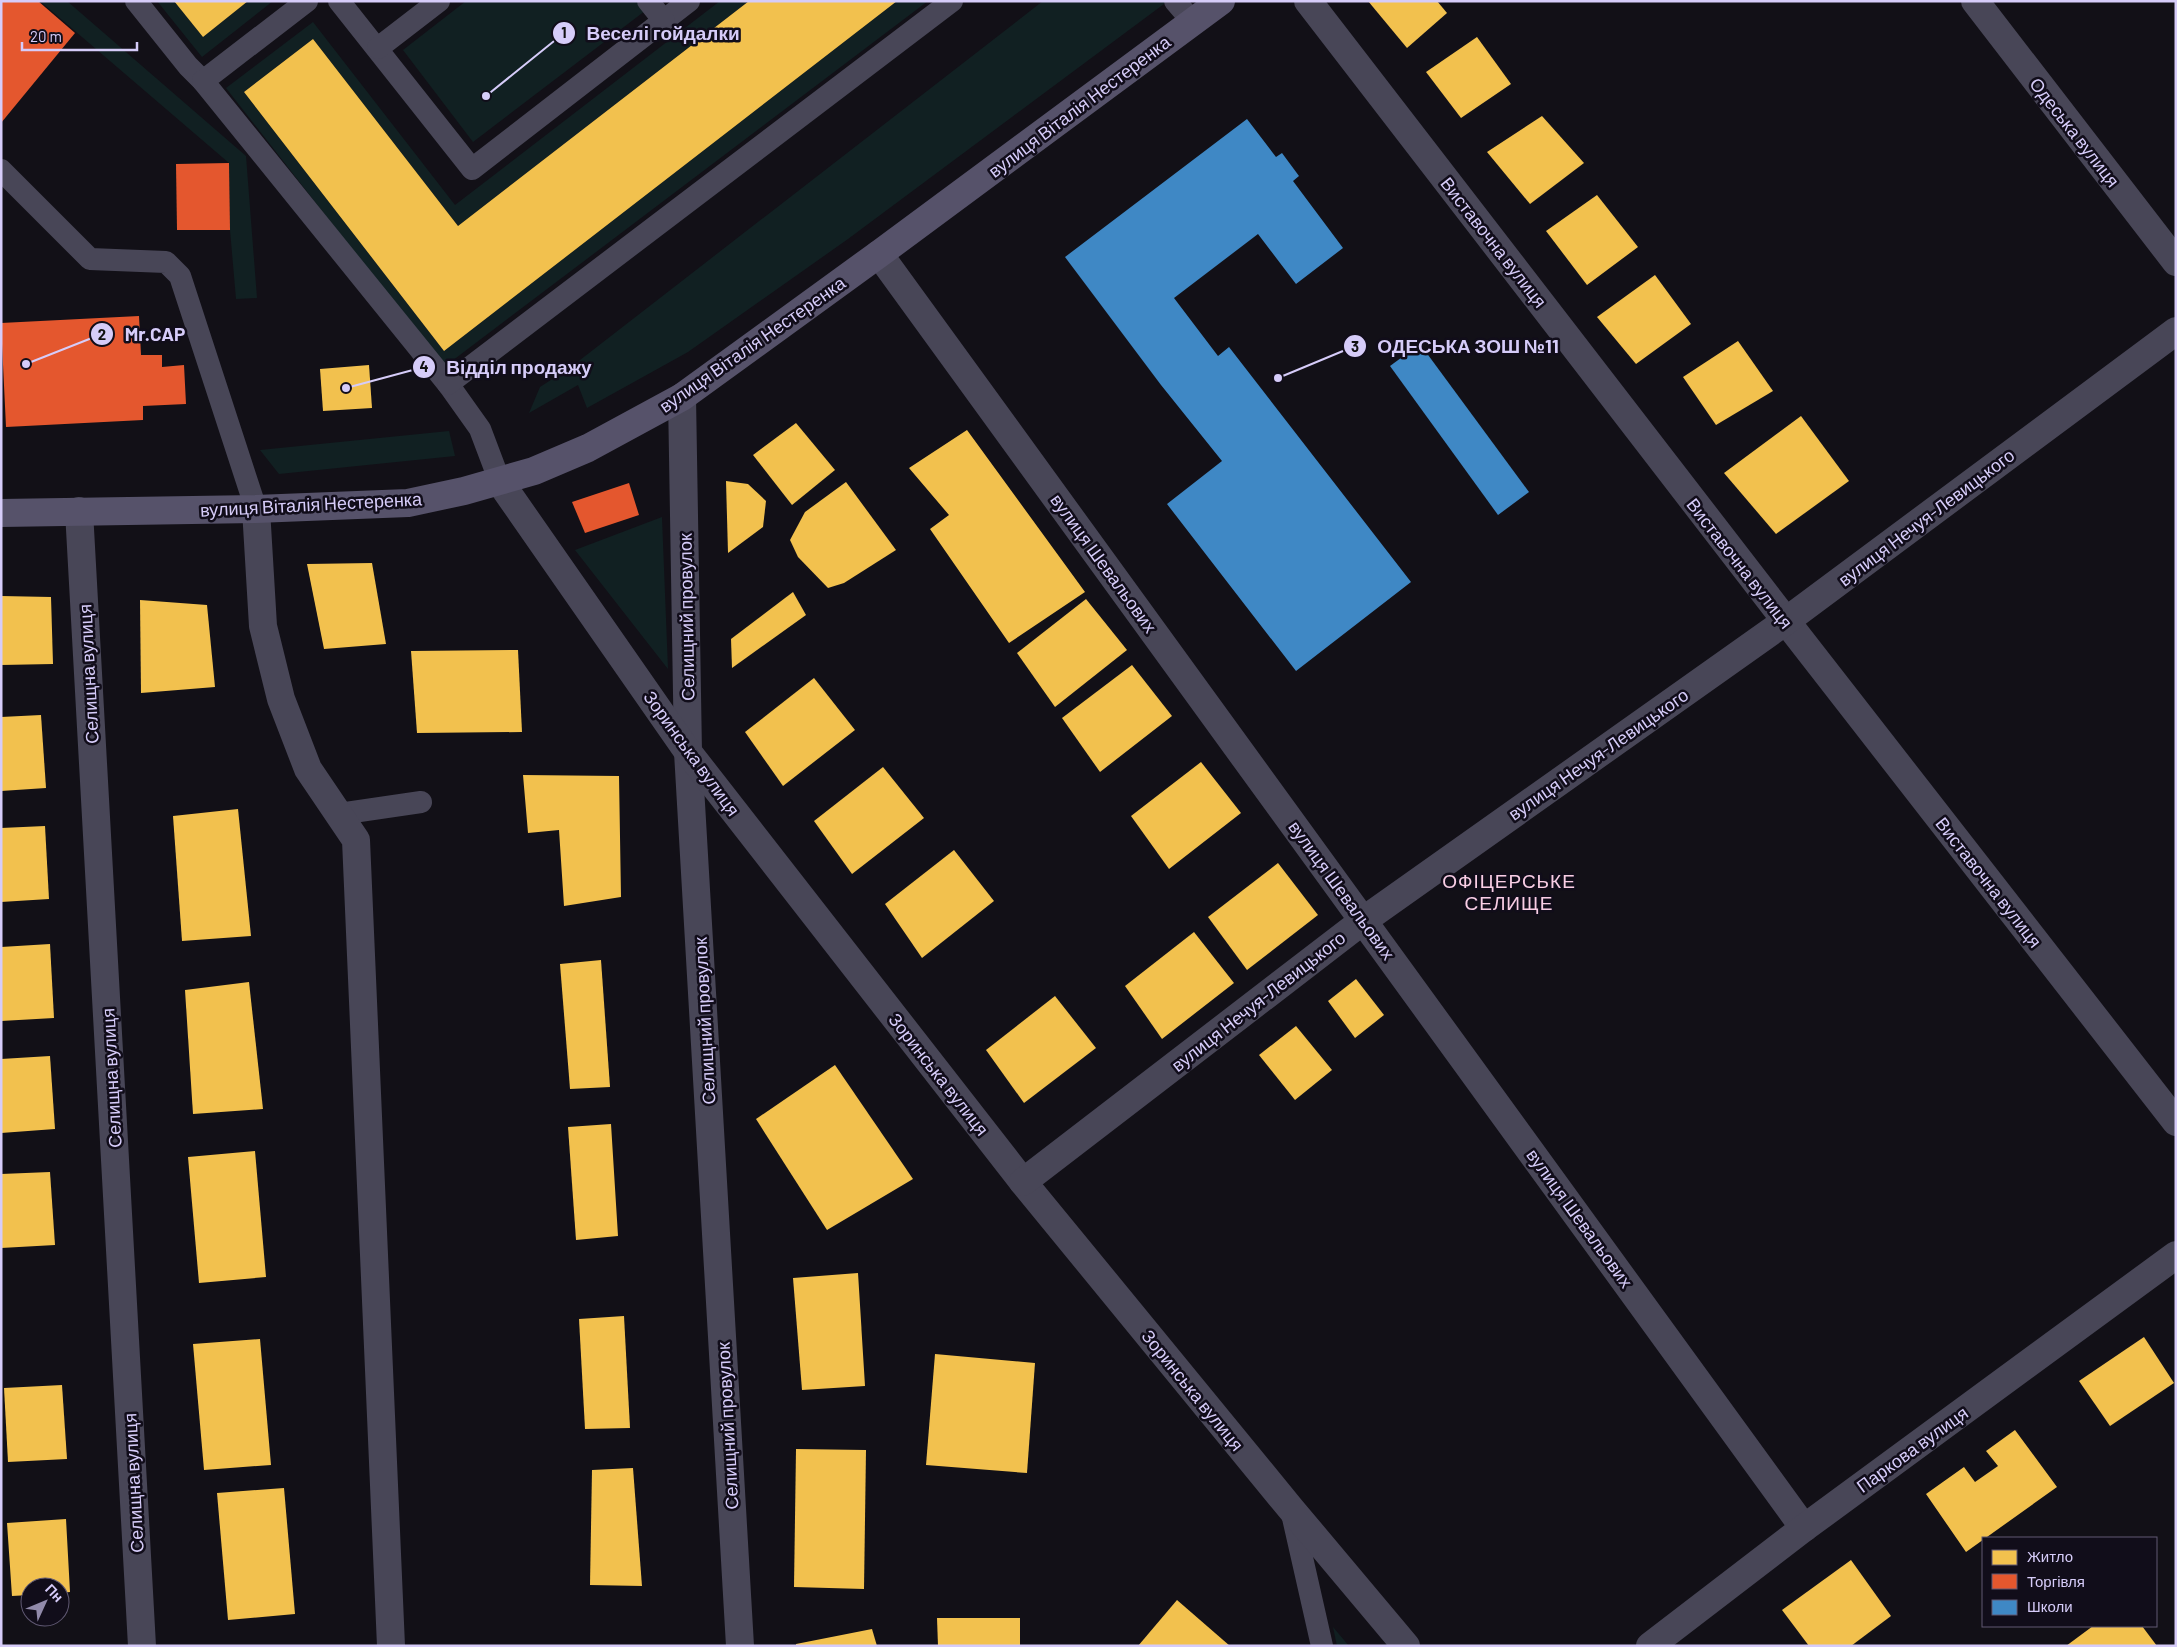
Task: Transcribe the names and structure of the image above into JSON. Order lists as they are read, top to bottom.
{
  "streets": {
    "main road": ["вулиця Віталія Нестеренка"],
    "street": [
      "Одеська вулиця",
      "Виставочна вулиця",
      "вулиця Нечуя-Левицького",
      "вулиця Шевальових",
      "Селищний провулок",
      "Селищна вулиця",
      "Зоринська вулиця",
      "Паркова вулиця"
    ]
  },
  "crossings": [
    ["вулиця Віталія Нестеренка", "вулиця Шевальових"],
    ["вулиця Віталія Нестеренка", "Селищний провулок"],
    ["вулиця Віталія Нестеренка", "Селищна вулиця"],
    ["вулиця Віталія Нестеренка", "Зоринська вулиця"],
    ["Виставочна вулиця", "вулиця Нечуя-Левицького"],
    ["вулиця Нечуя-Левицького", "вулиця Шевальових"],
    ["вулиця Нечуя-Левицького", "Зоринська вулиця"],
    ["вулиця Шевальових", "Паркова вулиця"],
    ["Селищний провулок", "Зоринська вулиця"]
  ],
  "districts": ["ОФІЦЕРСЬКЕ СЕЛИЩЕ"],
  "places": [
    "Веселі гойдалки",
    "Mr.CAP",
    "ОДЕСЬКА ЗОШ №11",
    "Відділ продажу"
  ],
  "legend": ["Житло", "Торгівля", "Школи"],
  "scale_bar": "20 m",
  "north": "top right"
}
